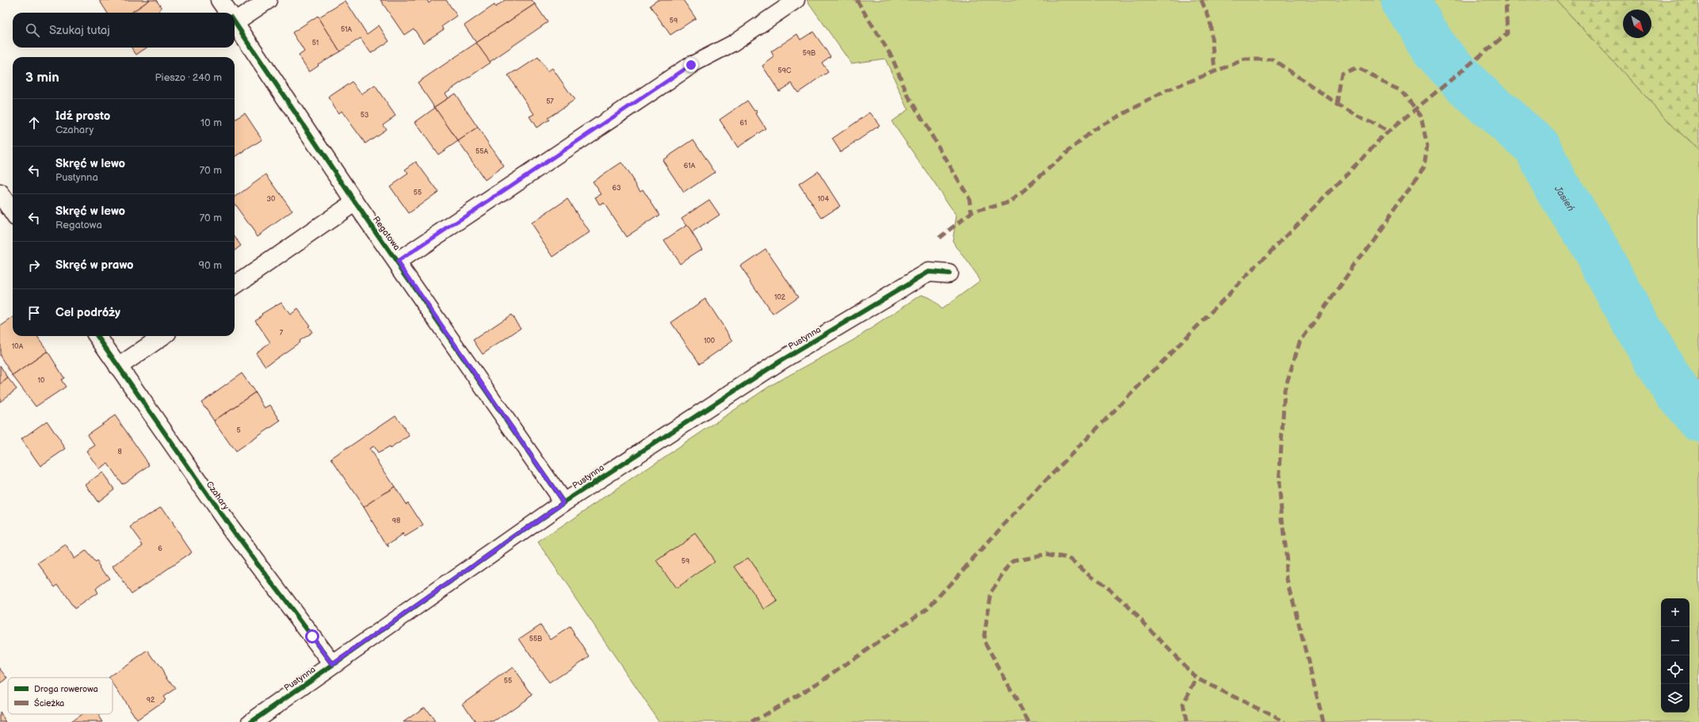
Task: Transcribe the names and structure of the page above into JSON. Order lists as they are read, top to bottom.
{
  "streets": {
    "street": ["Regatowa", "Pustynna", "Czahary"]
  },
  "crossings": [
    ["Regatowa", "Pustynna"],
    ["Pustynna", "Czahary"]
  ],
  "water": ["Jasień"],
  "house_numbers": [
    "59",
    "51A",
    "51",
    "59B",
    "59C",
    "57",
    "53",
    "61",
    "55A",
    "61A",
    "63",
    "55",
    "30",
    "104",
    "102",
    "7",
    "100",
    "10A",
    "10",
    "5",
    "8",
    "98",
    "6",
    "59",
    "55B",
    "55",
    "92"
  ],
  "legend": ["Droga rowerowa", "Ścieżka"],
  "north": "bottom right",
  "page": {
    "search": "Szukaj tutaj",
    "heading": ["3 min", "Pieszo · 240 m"],
    "list": [
      ["Idź prosto", "Czahary", "10 m"],
      ["Skręć w lewo", "Pustynna", "70 m"],
      ["Skręć w lewo", "Regatowa", "70 m"],
      ["Skręć w prawo", "90 m"],
      "Cel podróży"
    ],
    "map_buttons": ["+", "−"]
  }
}
